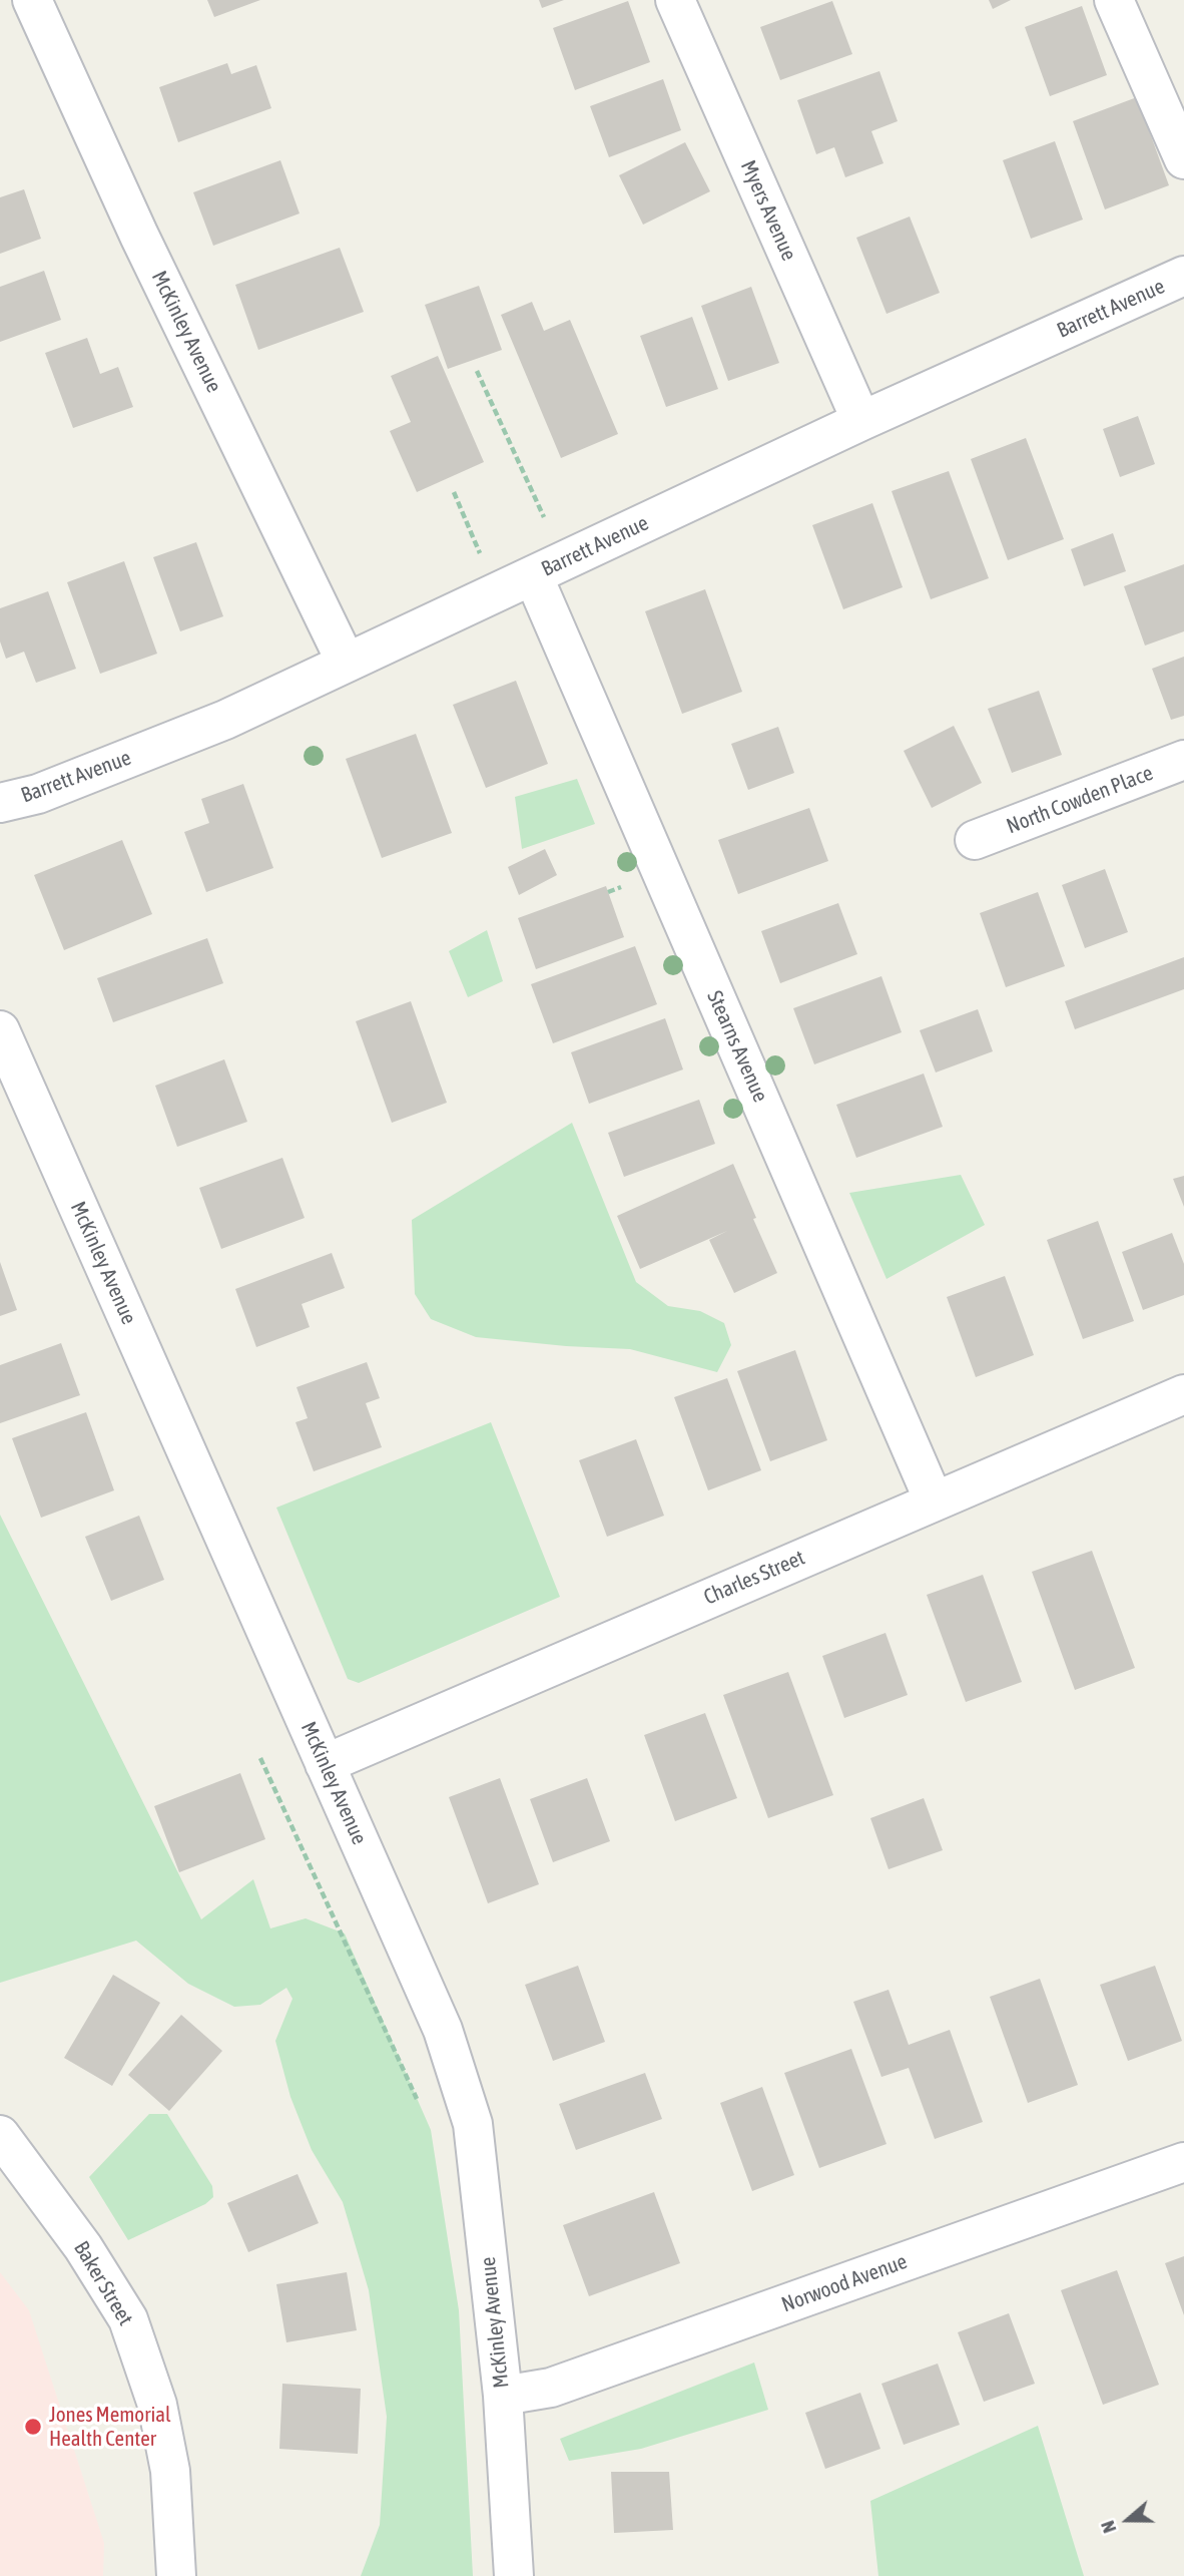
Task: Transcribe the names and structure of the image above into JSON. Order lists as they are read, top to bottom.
{
  "streets": {
    "street": [
      "Myers Avenue",
      "Barrett Avenue",
      "McKinley Avenue",
      "North Cowden Place",
      "Stearns Avenue",
      "Charles Street",
      "Baker Street",
      "Norwood Avenue"
    ]
  },
  "crossings": [
    ["Myers Avenue", "Barrett Avenue"],
    ["Barrett Avenue", "McKinley Avenue"],
    ["Barrett Avenue", "Stearns Avenue"],
    ["McKinley Avenue", "Charles Street"],
    ["McKinley Avenue", "Norwood Avenue"],
    ["Stearns Avenue", "Charles Street"]
  ],
  "places": ["Jones Memorial Health Center"],
  "north": "left"
}
